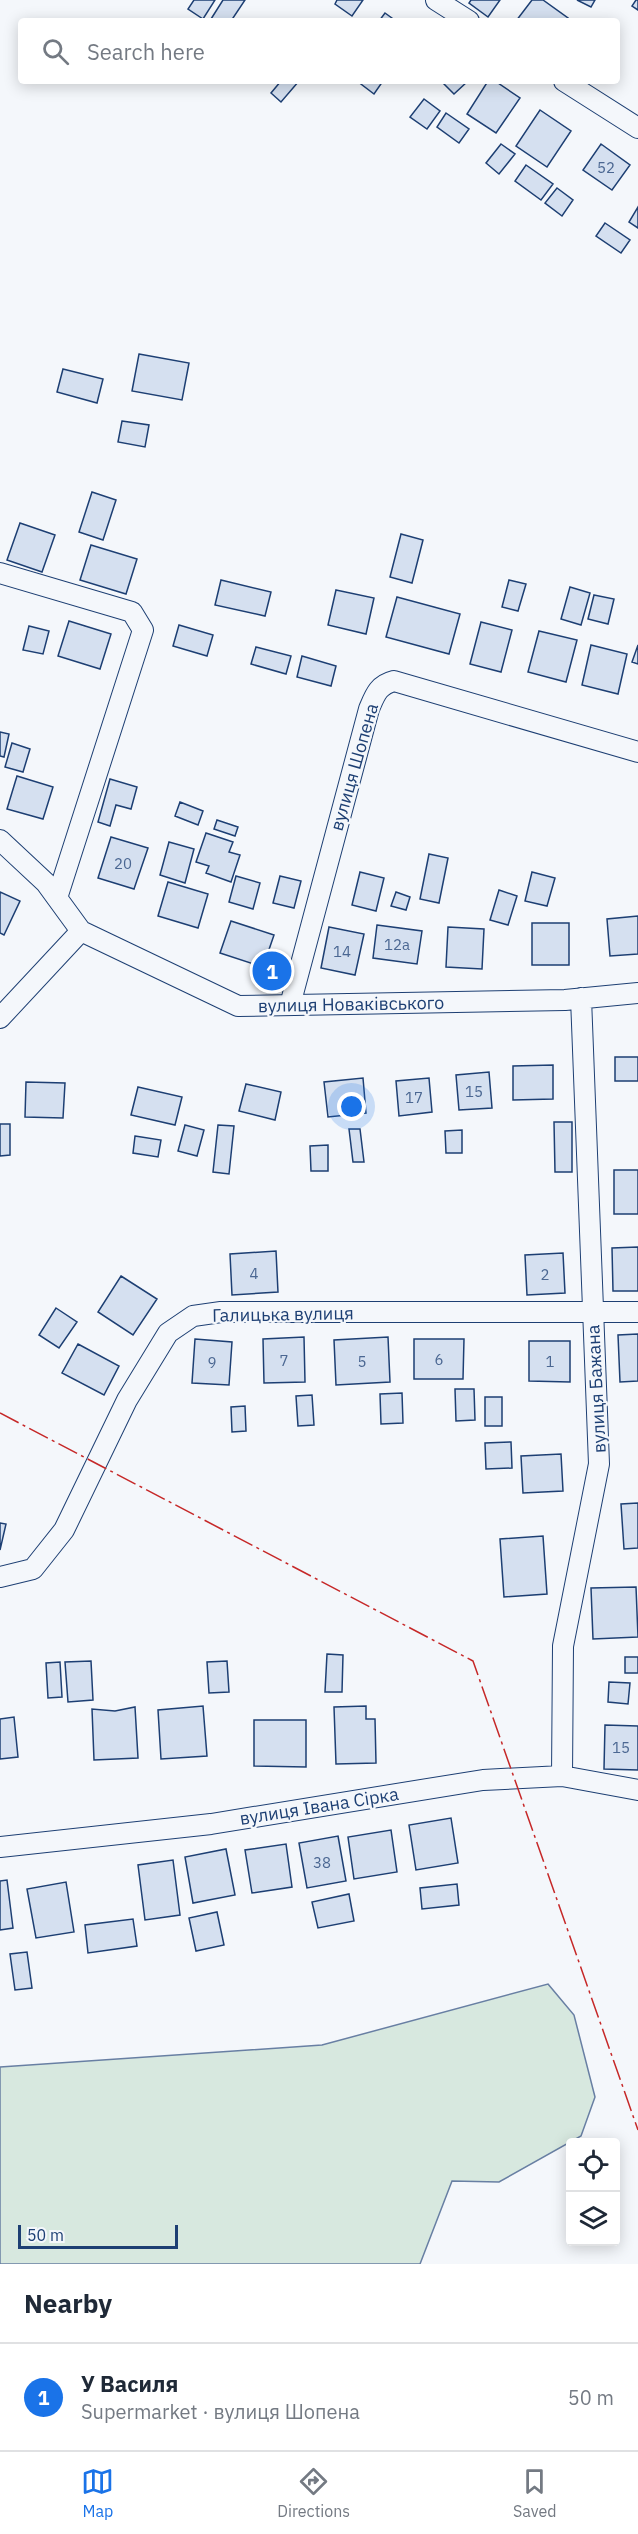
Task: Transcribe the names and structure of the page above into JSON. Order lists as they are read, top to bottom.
{
  "streets": {
    "street": [
      "вулиця Шопена",
      "вулиця Новаківського",
      "Галицька вулиця",
      "вулиця Бажана",
      "вулиця Івана Сірка"
    ]
  },
  "crossings": [
    ["вулиця Шопена", "вулиця Новаківського"],
    ["вулиця Новаківського", "вулиця Бажана"],
    ["Галицька вулиця", "вулиця Бажана"],
    ["вулиця Бажана", "вулиця Івана Сірка"]
  ],
  "house_numbers": [
    "52",
    "20",
    "12а",
    "14",
    "15",
    "17",
    "4",
    "2",
    "6",
    "7",
    "5",
    "1",
    "9",
    "15",
    "38"
  ],
  "scale_bar": "50 m",
  "page": {
    "search": "Search here",
    "pins": "1",
    "scale": "50 m",
    "heading": "Nearby",
    "list": [
      {
        "mark": "1",
        "name": "У Василя",
        "note": "Supermarket · вулиця Шопена",
        "value": "50 m"
      }
    ],
    "nav": ["Map", "Directions", "Saved"]
  }
}
